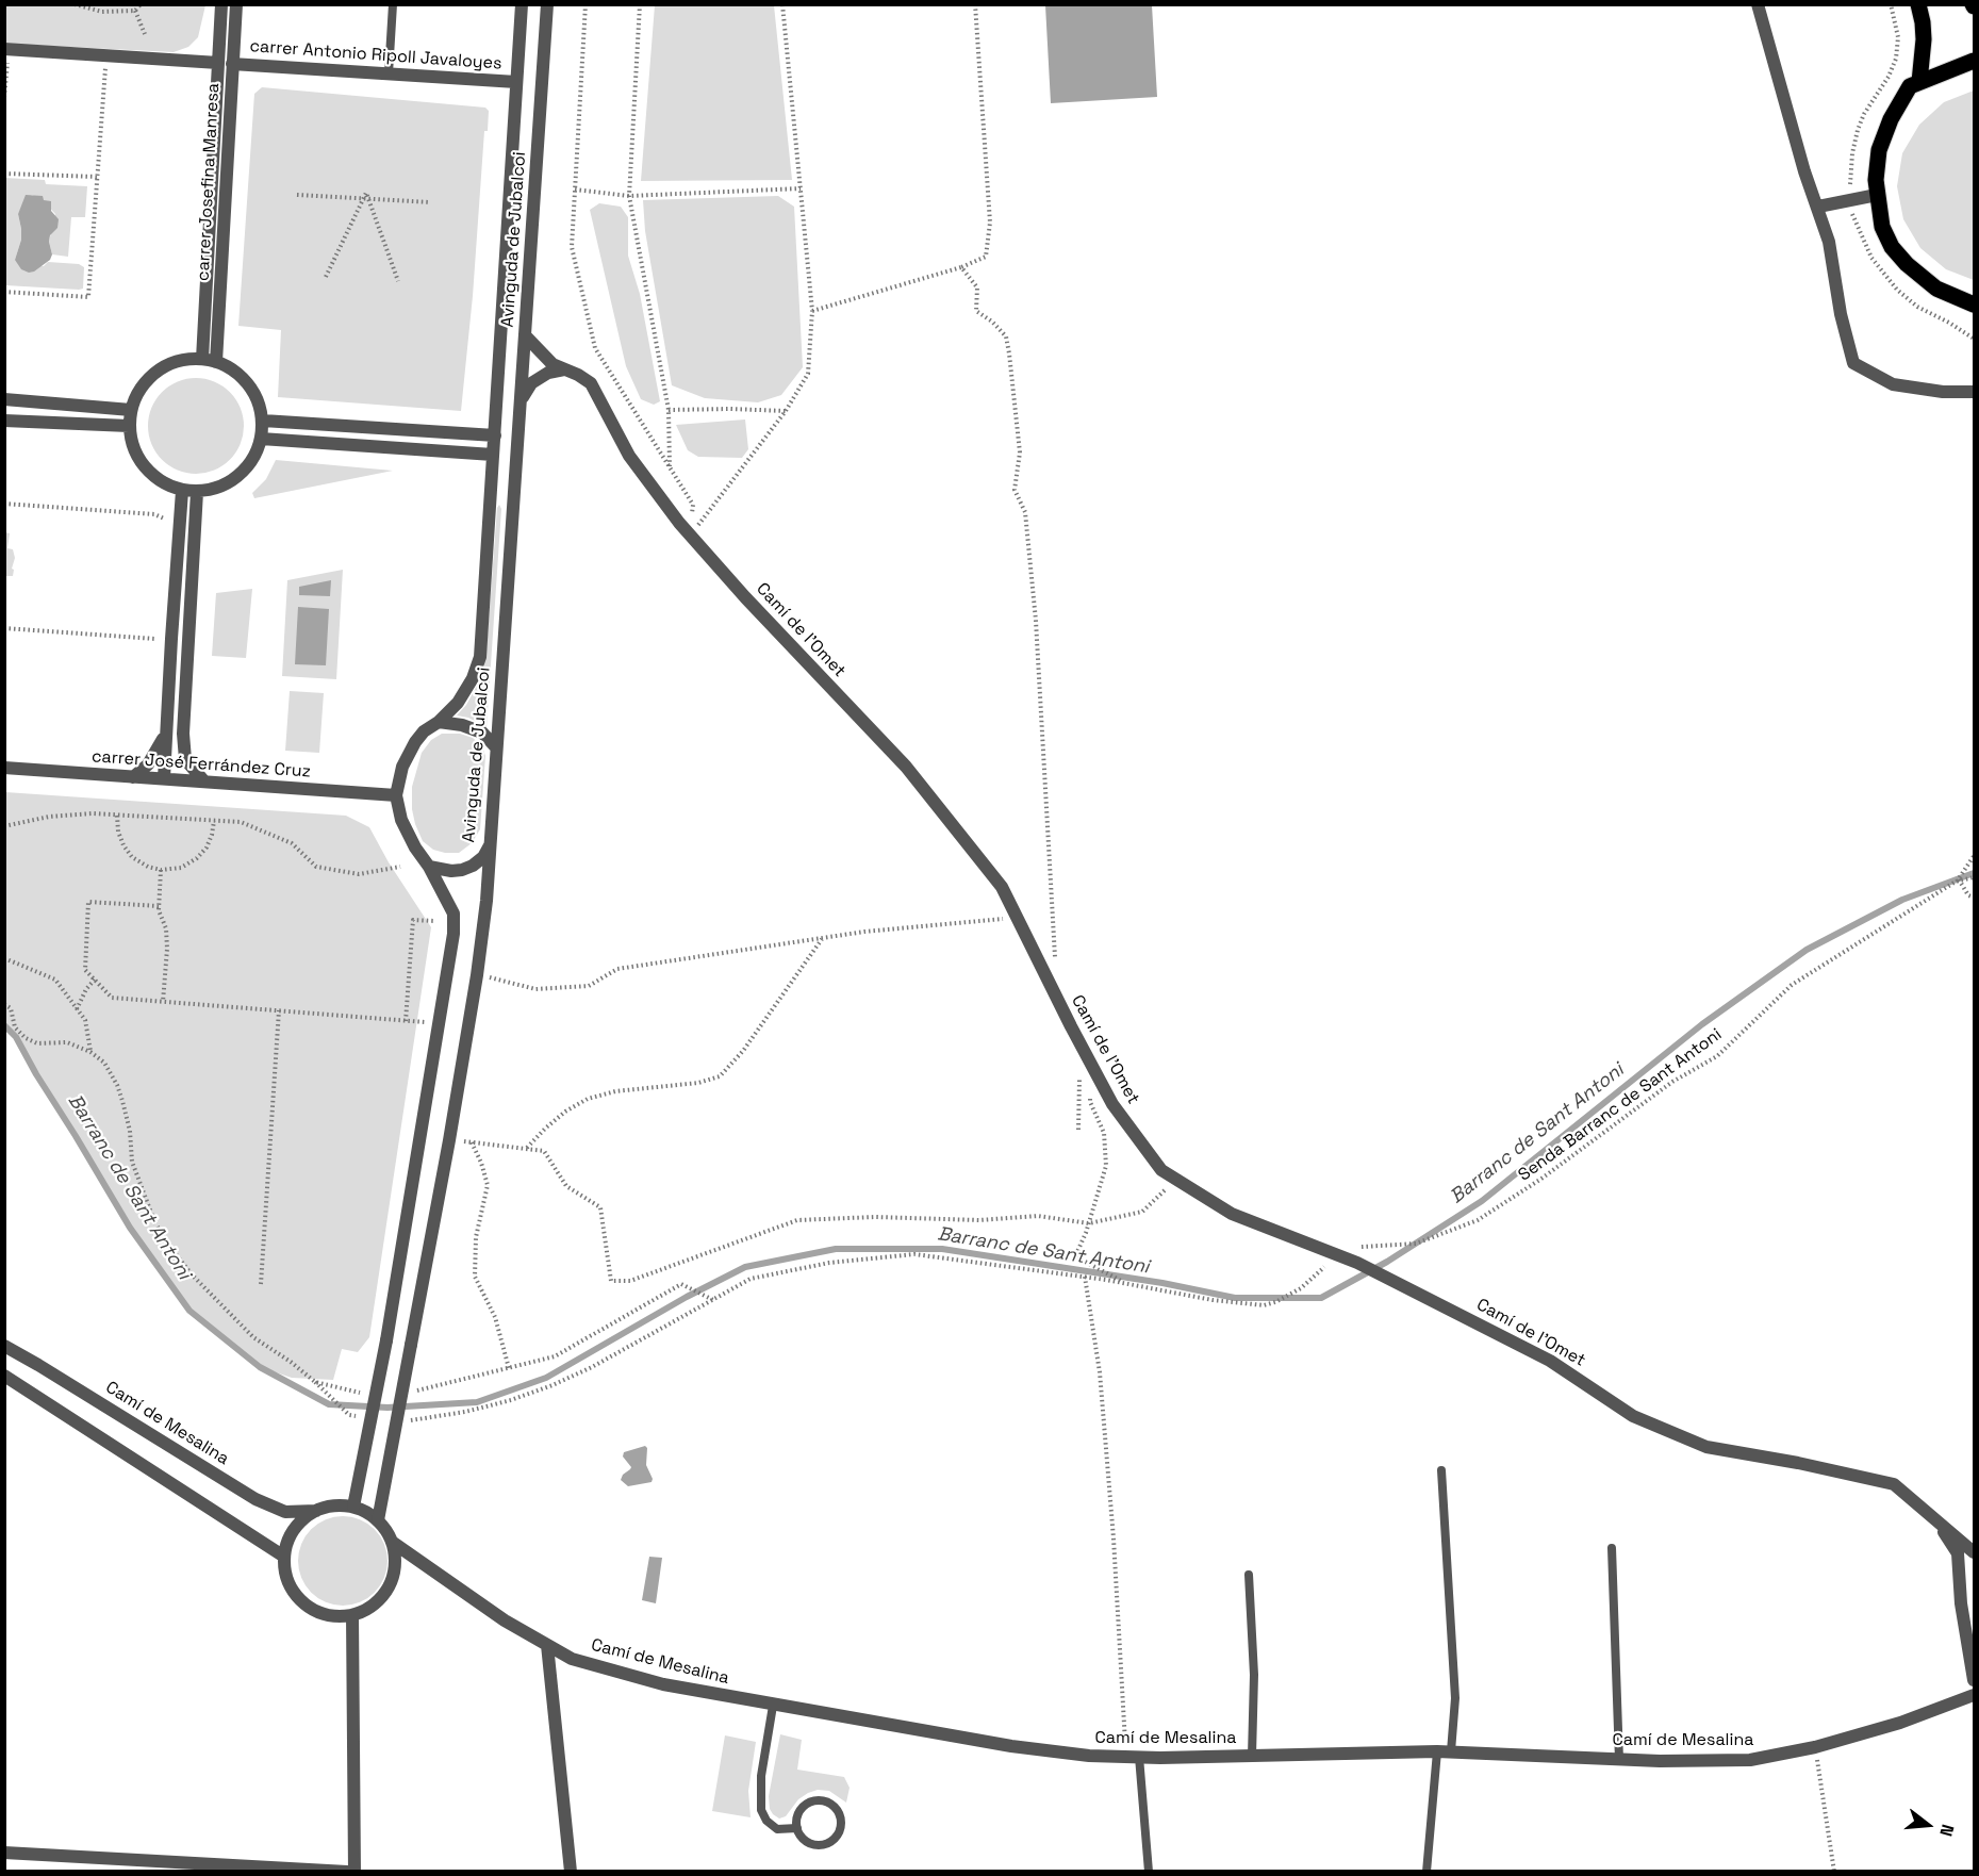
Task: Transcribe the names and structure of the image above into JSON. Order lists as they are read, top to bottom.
{
  "streets": {
    "street": [
      "carrer Antonio Ripoll Javaloyes",
      "carrer Josefina Manresa",
      "Avinguda de Jubalcoi",
      "Camí de l'Omet",
      "carrer José Ferrández Cruz",
      "Camí de Mesalina"
    ],
    "path": ["Senda Barranc de Sant Antoni"]
  },
  "crossings": [
    ["carrer Antonio Ripoll Javaloyes", "carrer Josefina Manresa"],
    ["carrer Antonio Ripoll Javaloyes", "Avinguda de Jubalcoi"],
    ["Avinguda de Jubalcoi", "Camí de l'Omet"],
    ["Avinguda de Jubalcoi", "carrer José Ferrández Cruz"],
    ["Camí de l'Omet", "Senda Barranc de Sant Antoni"]
  ],
  "water": ["Barranc de Sant Antoni"],
  "north": "right"
}
